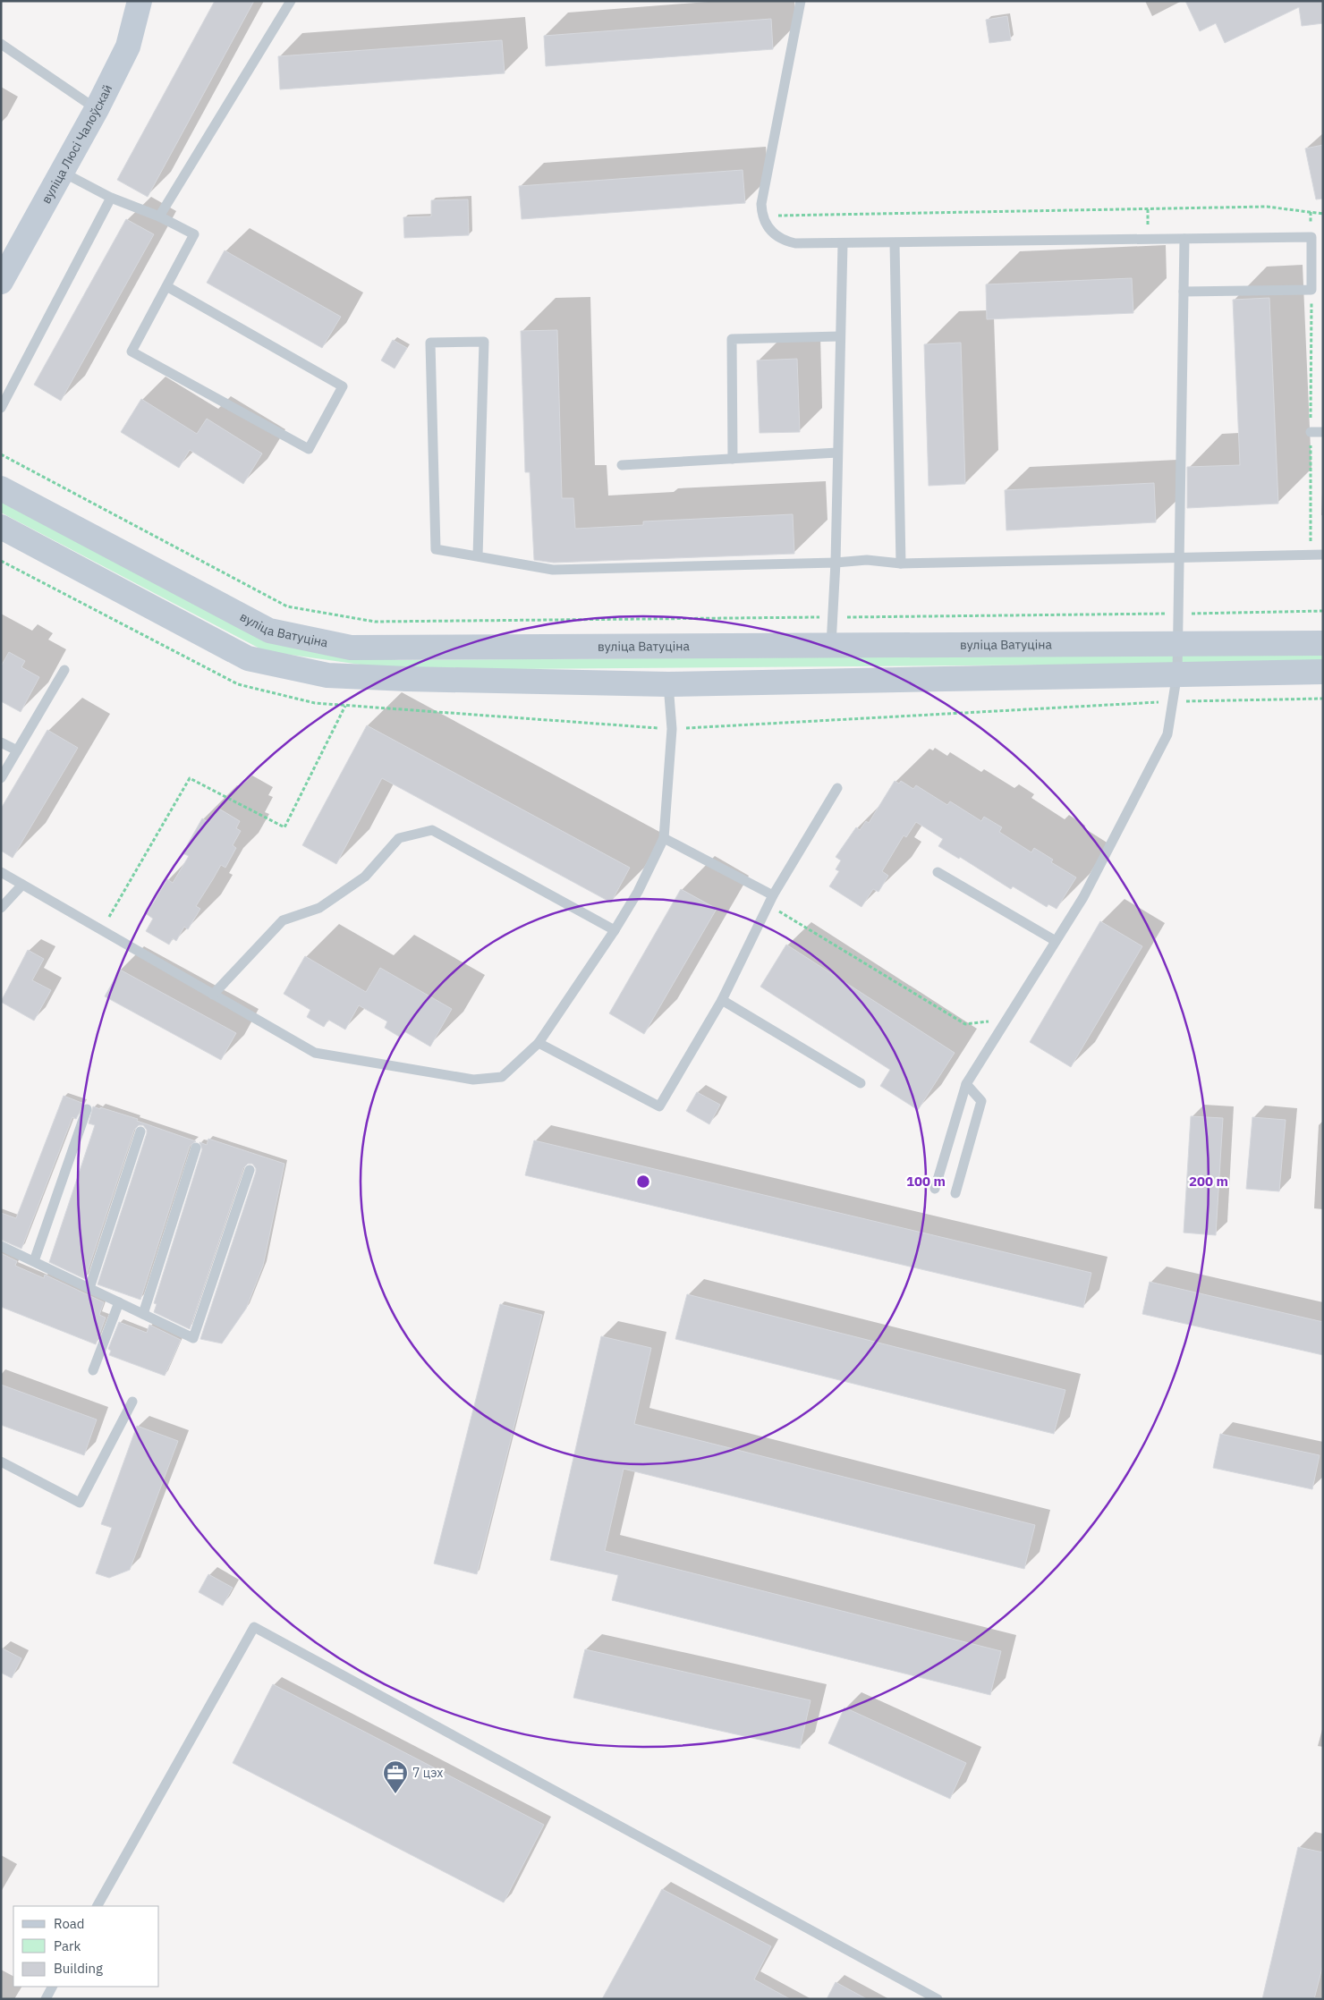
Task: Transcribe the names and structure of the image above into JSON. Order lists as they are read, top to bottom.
{
  "streets": {
    "street": ["вуліца Люсі Чалоўскай", "вуліца Ватуціна"]
  },
  "places": {
    "office": ["7 цэх"]
  },
  "legend": ["Road", "Park", "Building"],
  "rings": ["100 m", "200 m"]
}
